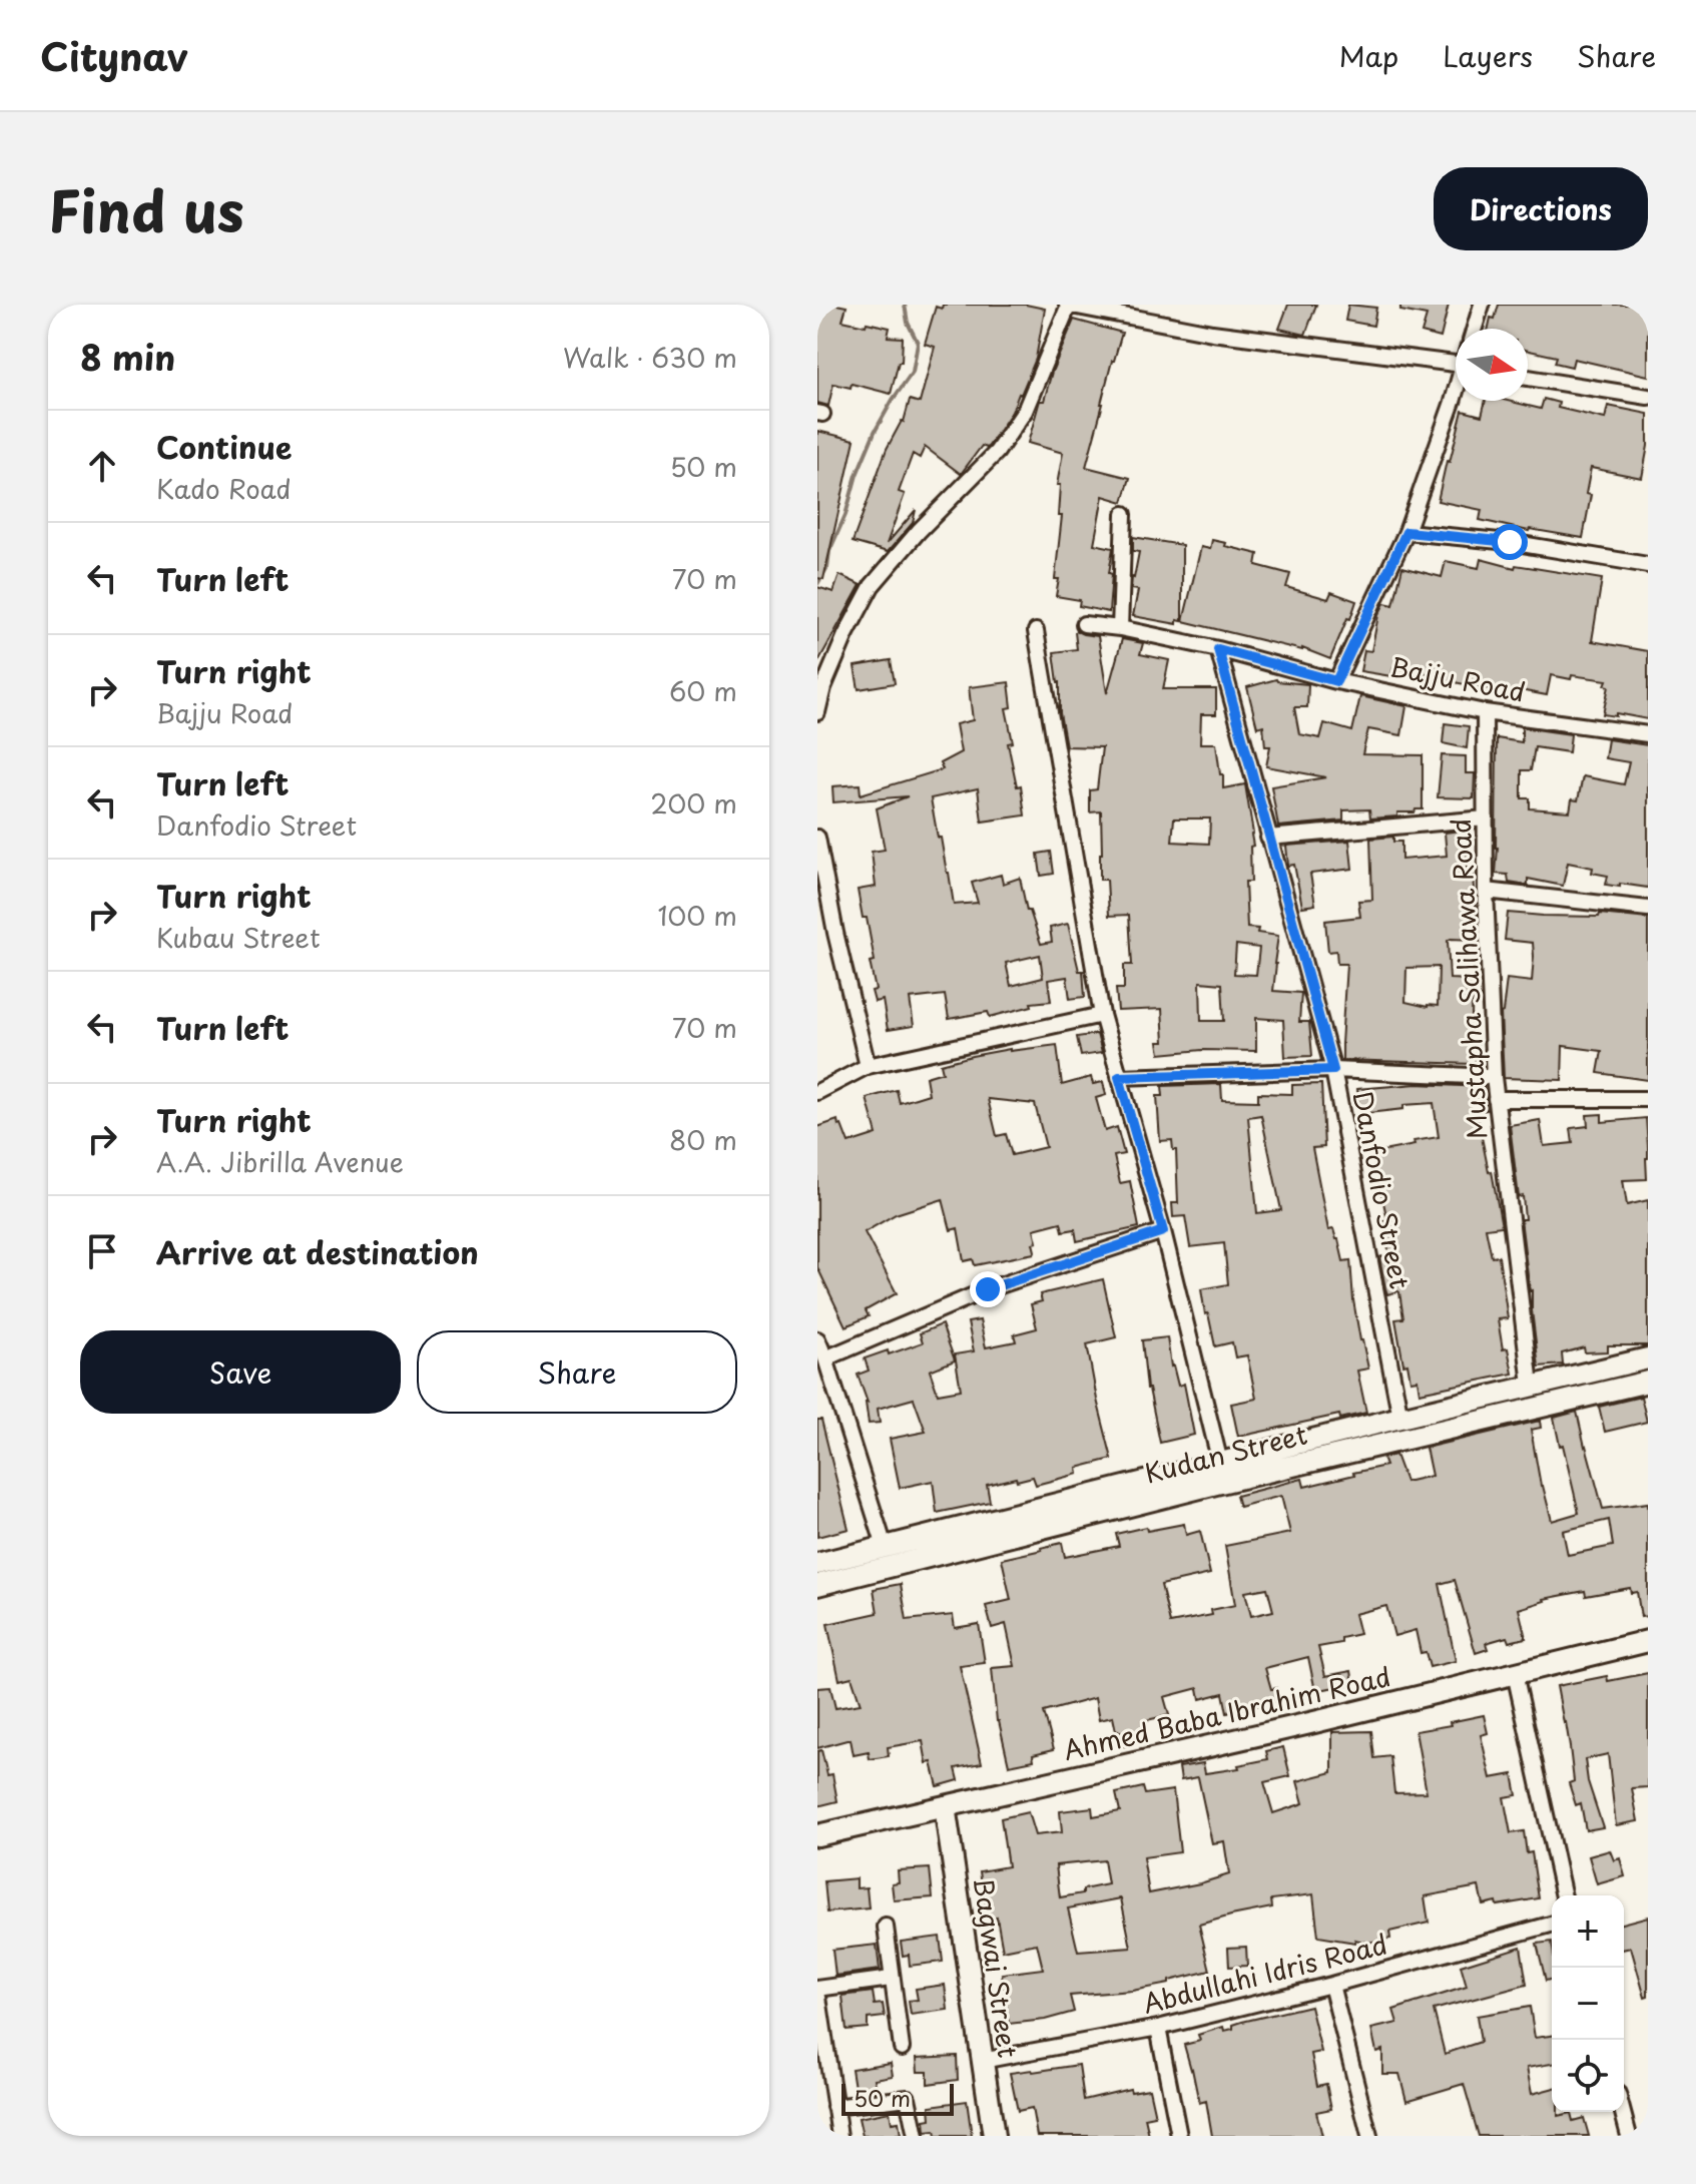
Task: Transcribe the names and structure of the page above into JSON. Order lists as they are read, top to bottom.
{
  "streets": {
    "street": [
      "Bajju Road",
      "Mustapha Salihawa Road",
      "Danfodio Street",
      "Kudan Street",
      "Ahmed Baba Ibrahim Road",
      "Bagwai Street",
      "Abdullahi Idris Road"
    ]
  },
  "crossings": [
    ["Bajju Road", "Mustapha Salihawa Road"],
    ["Bajju Road", "Danfodio Street"],
    ["Ahmed Baba Ibrahim Road", "Bagwai Street"],
    ["Bagwai Street", "Abdullahi Idris Road"]
  ],
  "scale_bar": "50 m",
  "north": "right",
  "page": {
    "header": "Citynav",
    "nav": ["Map", "Layers", "Share"],
    "title": "Find us",
    "buttons": [
      "Directions",
      ["Save", "Share"]
    ],
    "heading": ["8 min", "Walk · 630 m"],
    "list": [
      ["Continue", "Kado Road", "50 m"],
      ["Turn left", "70 m"],
      ["Turn right", "Bajju Road", "60 m"],
      ["Turn left", "Danfodio Street", "200 m"],
      ["Turn right", "Kubau Street", "100 m"],
      ["Turn left", "70 m"],
      ["Turn right", "A.A. Jibrilla Avenue", "80 m"],
      "Arrive at destination"
    ],
    "map_buttons": ["+", "−"],
    "scale": "50 m"
  }
}
